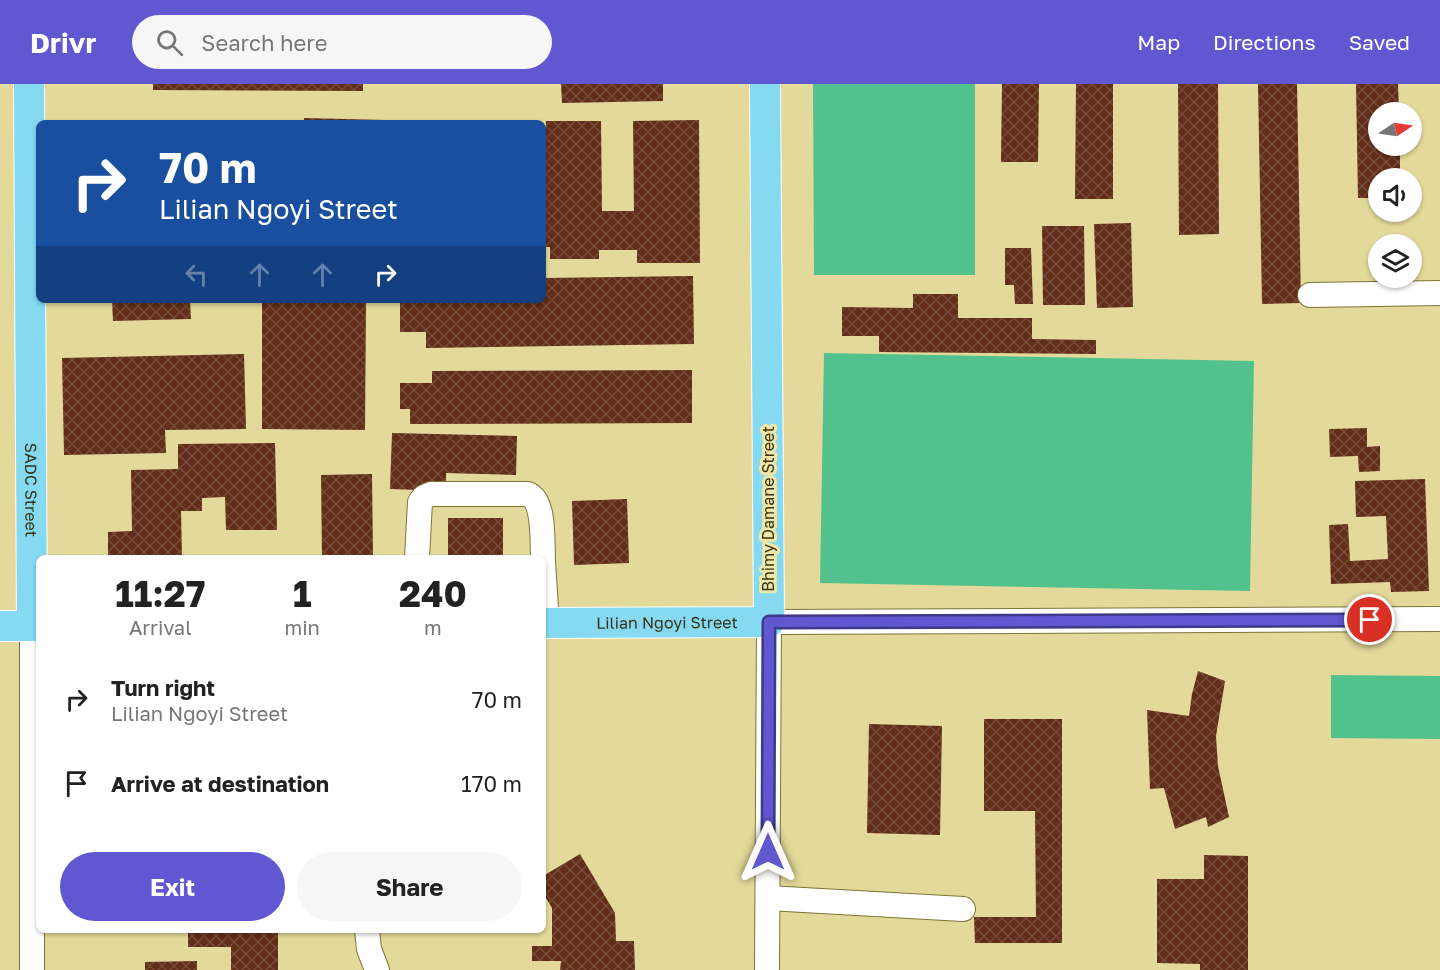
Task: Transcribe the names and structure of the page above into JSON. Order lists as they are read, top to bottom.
{
  "streets": {
    "main road": ["SADC Street", "Bhimy Damane Street", "Lilian Ngoyi Street"]
  },
  "crossings": [
    ["Bhimy Damane Street", "Lilian Ngoyi Street"]
  ],
  "north": "right",
  "page": {
    "header": "Drivr",
    "search": "Search here",
    "nav": ["Map", "Directions", "Saved"],
    "turn": ["70 m", "Lilian Ngoyi Street"],
    "eta": [
      "11:27",
      "Arrival",
      "1",
      "min",
      "240",
      "m"
    ],
    "list": [
      {
        "name": "Turn right",
        "note": "Lilian Ngoyi Street",
        "value": "70 m"
      },
      {
        "name": "Arrive at destination",
        "value": "170 m"
      }
    ],
    "buttons": ["Exit", "Share"]
  }
}
